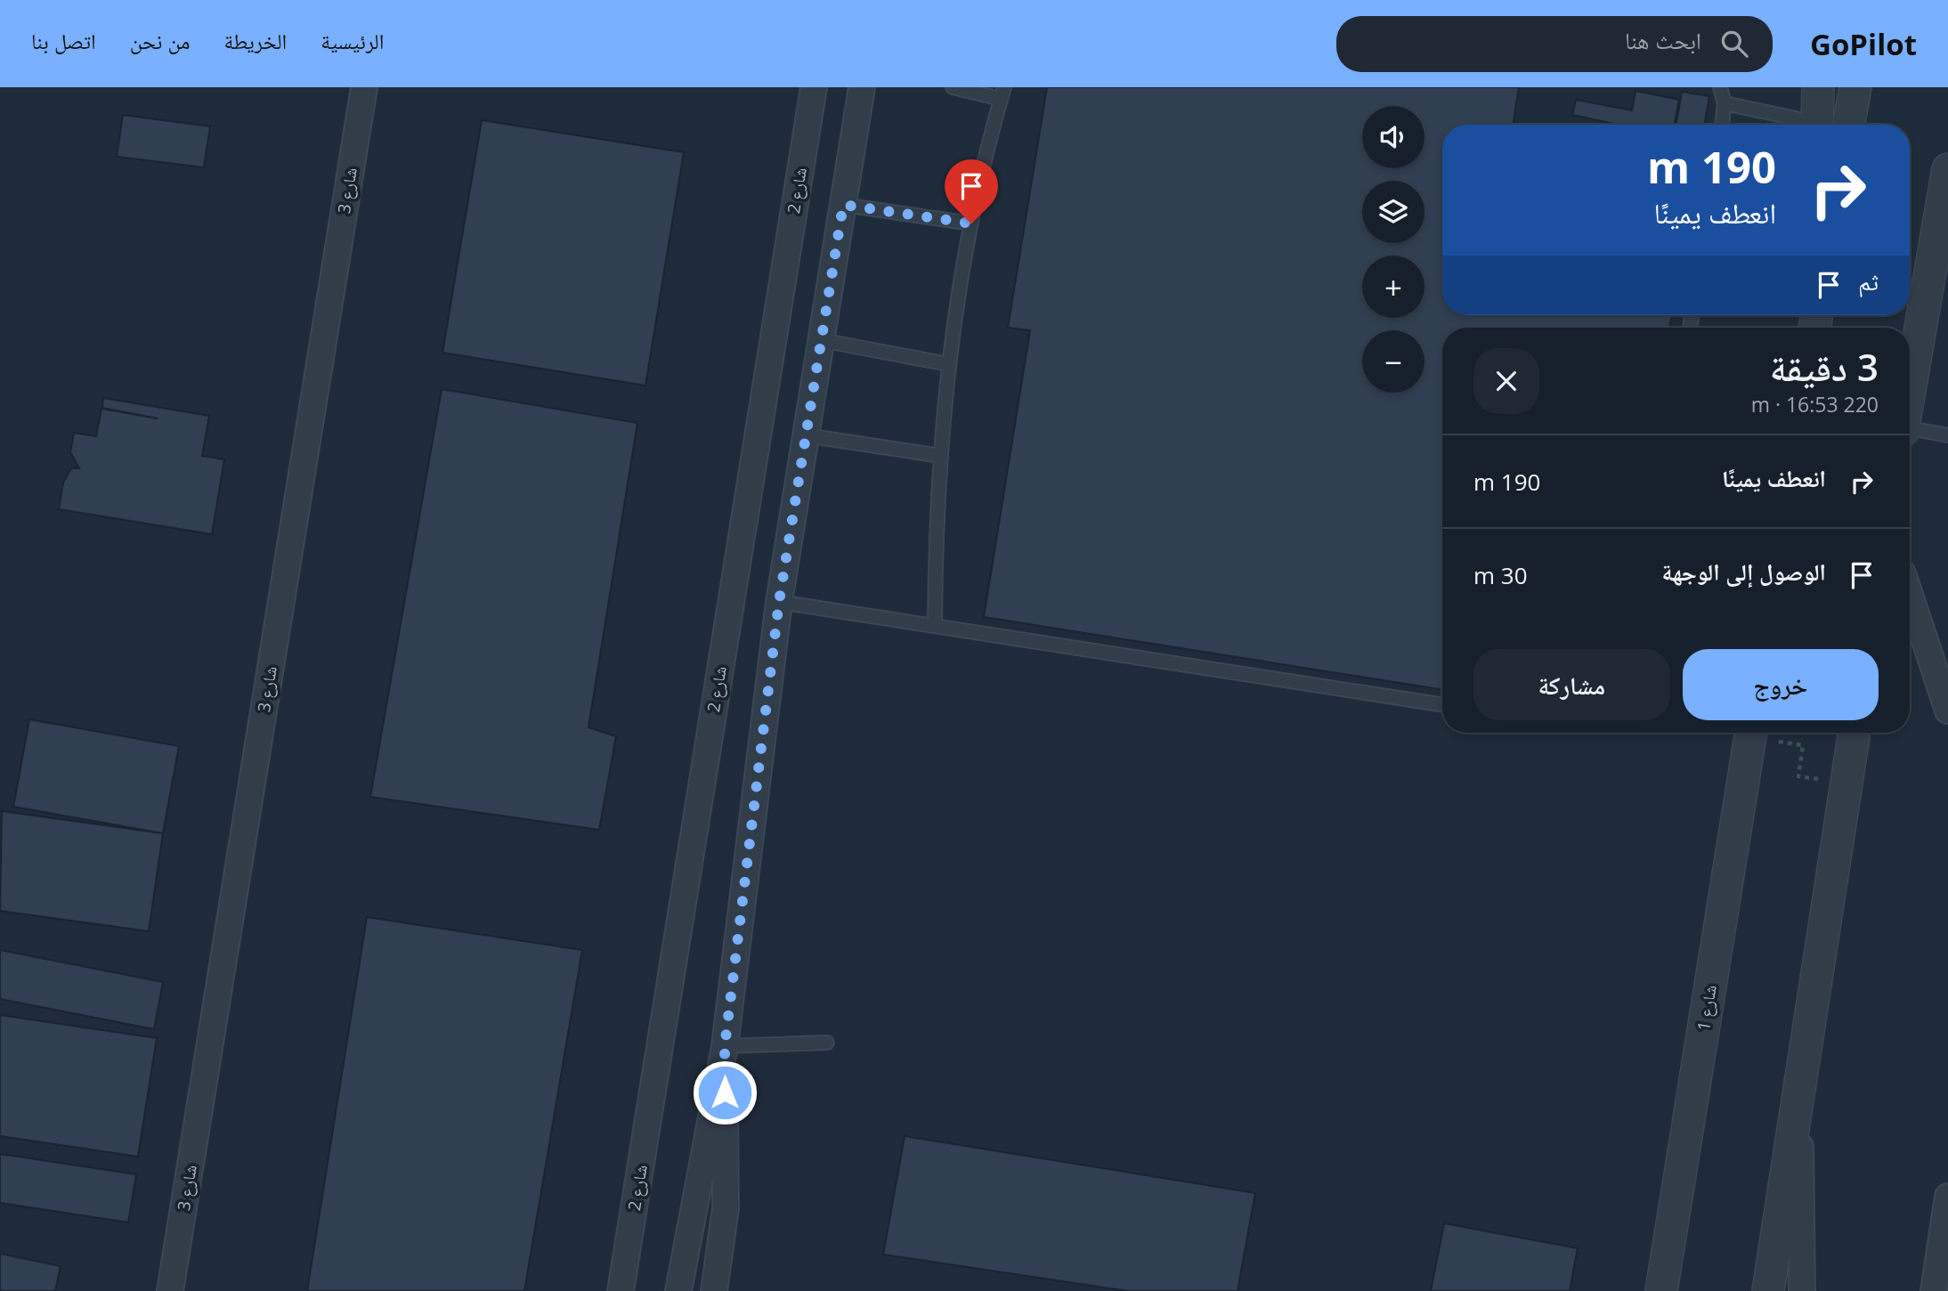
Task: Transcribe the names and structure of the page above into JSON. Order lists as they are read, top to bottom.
{
  "streets": {
    "street": ["شارع 3", "شارع 2", "شارع 1"]
  },
  "page": {
    "header": "GoPilot",
    "search": "ابحث هنا",
    "nav": [
      "الرئيسية",
      "الخريطة",
      "من نحن",
      "اتصل بنا"
    ],
    "map_buttons": ["+", "−"],
    "turn": ["190 m", "انعطف يمينًا"],
    "then": "ثم",
    "heading": ["3 دقيقة", "220 m · 16:53"],
    "list": [
      {
        "name": "انعطف يمينًا",
        "value": "190 m"
      },
      {
        "name": "الوصول إلى الوجهة",
        "value": "30 m"
      }
    ],
    "buttons": ["خروج", "مشاركة"]
  }
}
